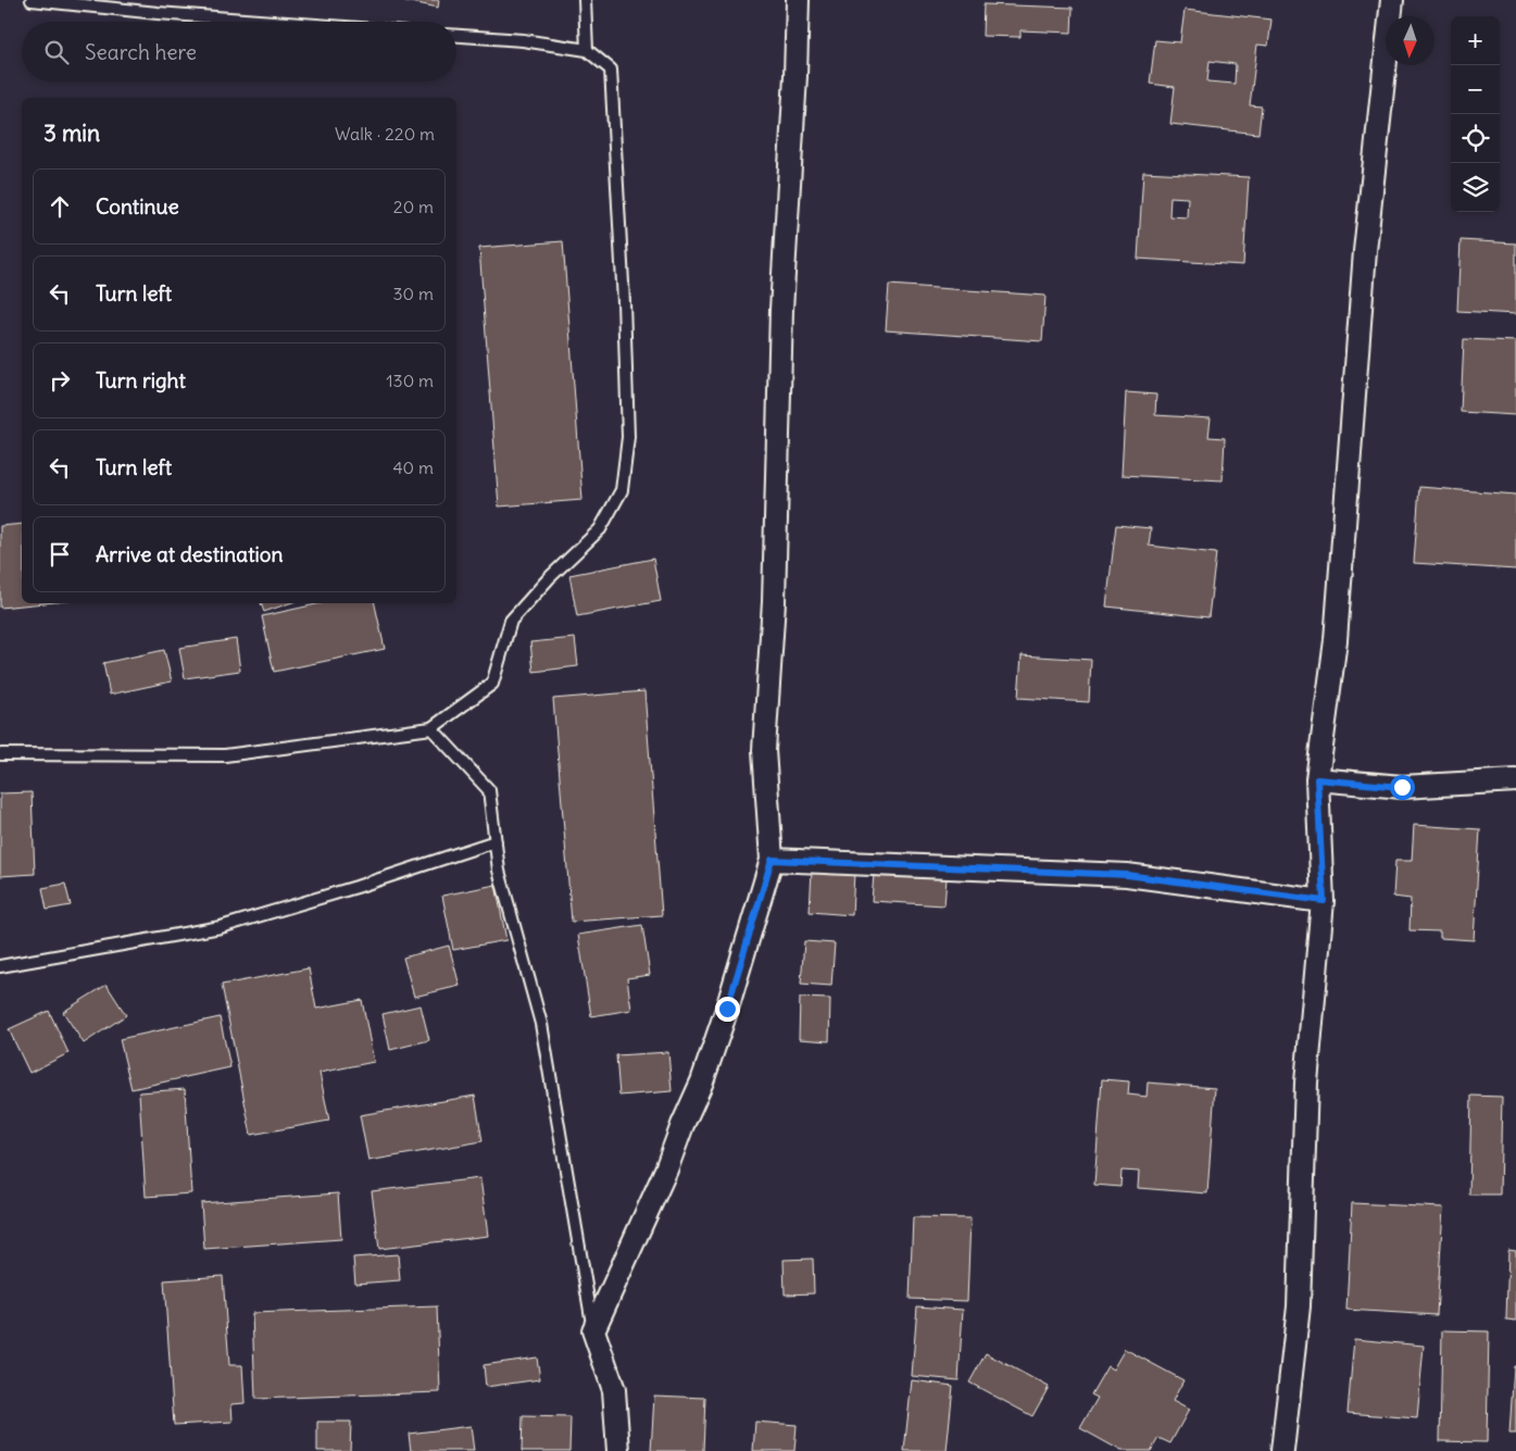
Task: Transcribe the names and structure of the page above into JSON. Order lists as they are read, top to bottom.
{
  "north": "bottom",
  "page": {
    "map_buttons": ["+", "−"],
    "search": "Search here",
    "heading": ["3 min", "Walk · 220 m"],
    "list": [
      ["Continue", "20 m"],
      ["Turn left", "30 m"],
      ["Turn right", "130 m"],
      ["Turn left", "40 m"],
      "Arrive at destination"
    ]
  }
}
